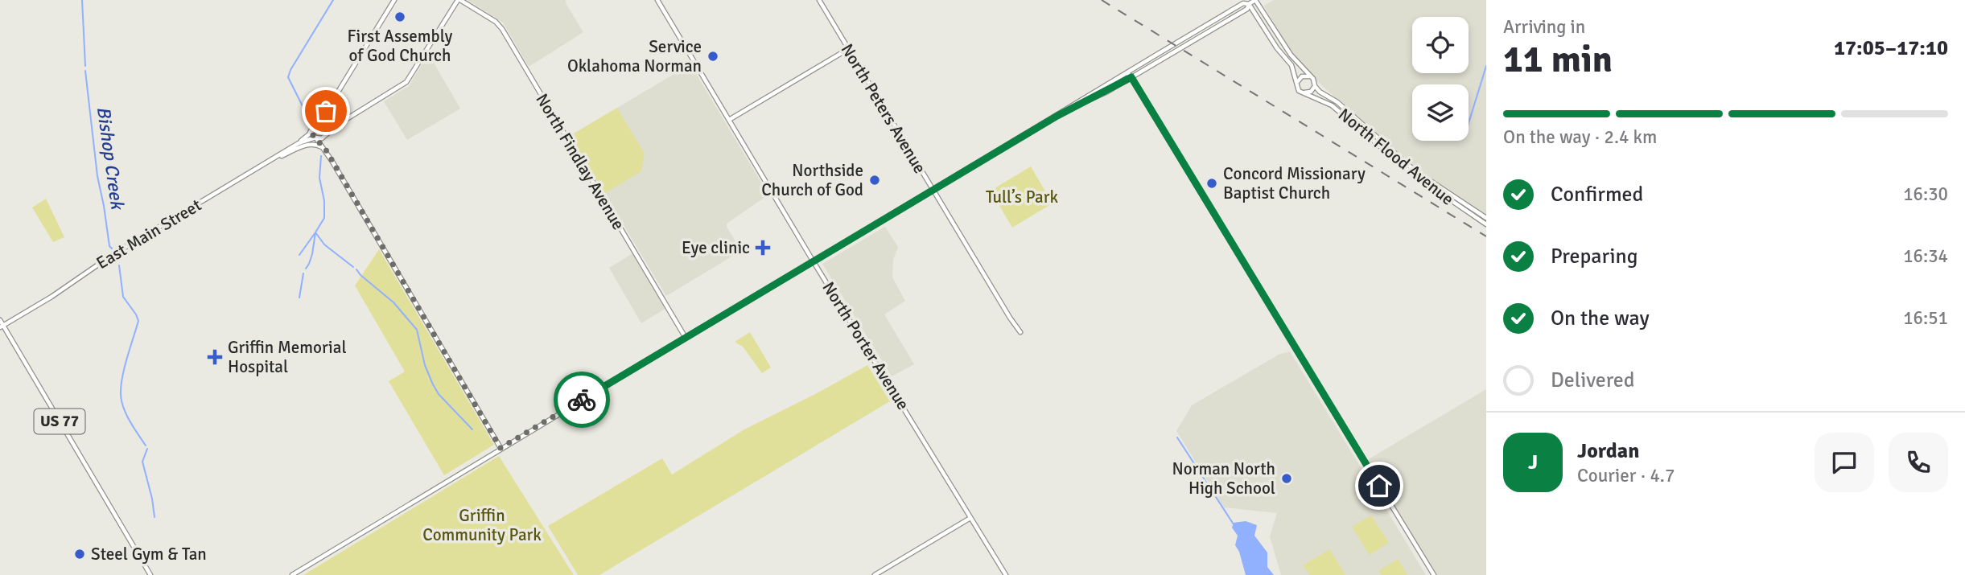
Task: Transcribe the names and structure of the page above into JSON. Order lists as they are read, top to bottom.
{
  "streets": {
    "main road": [
      "North Peters Avenue",
      "North Flood Avenue",
      "North Findlay Avenue",
      "East Main Street",
      "North Porter Avenue",
      "US 77"
    ]
  },
  "crossings": [
    ["East Main Street", "US 77"]
  ],
  "water": ["Bishop Creek"],
  "parks": ["Tull’s Park", "Griffin Community Park"],
  "places": {
    "other": [
      "First Assembly of God Church",
      "Service Oklahoma Norman",
      "Northside Church of God",
      "Concord Missionary Baptist Church",
      "Norman North High School",
      "Steel Gym & Tan"
    ],
    "health": ["Eye clinic", "Griffin Memorial Hospital"]
  },
  "page": {
    "heading": ["11 min", "Arriving in", "17:05–17:10"],
    "panel": ["Jordan", "Courier · 4.7"],
    "bar": "On the way · 2.4 km",
    "list": [
      ["Confirmed", "16:30"],
      ["Preparing", "16:34"],
      ["On the way", "16:51"],
      "Delivered"
    ],
    "round": "J"
  }
}
